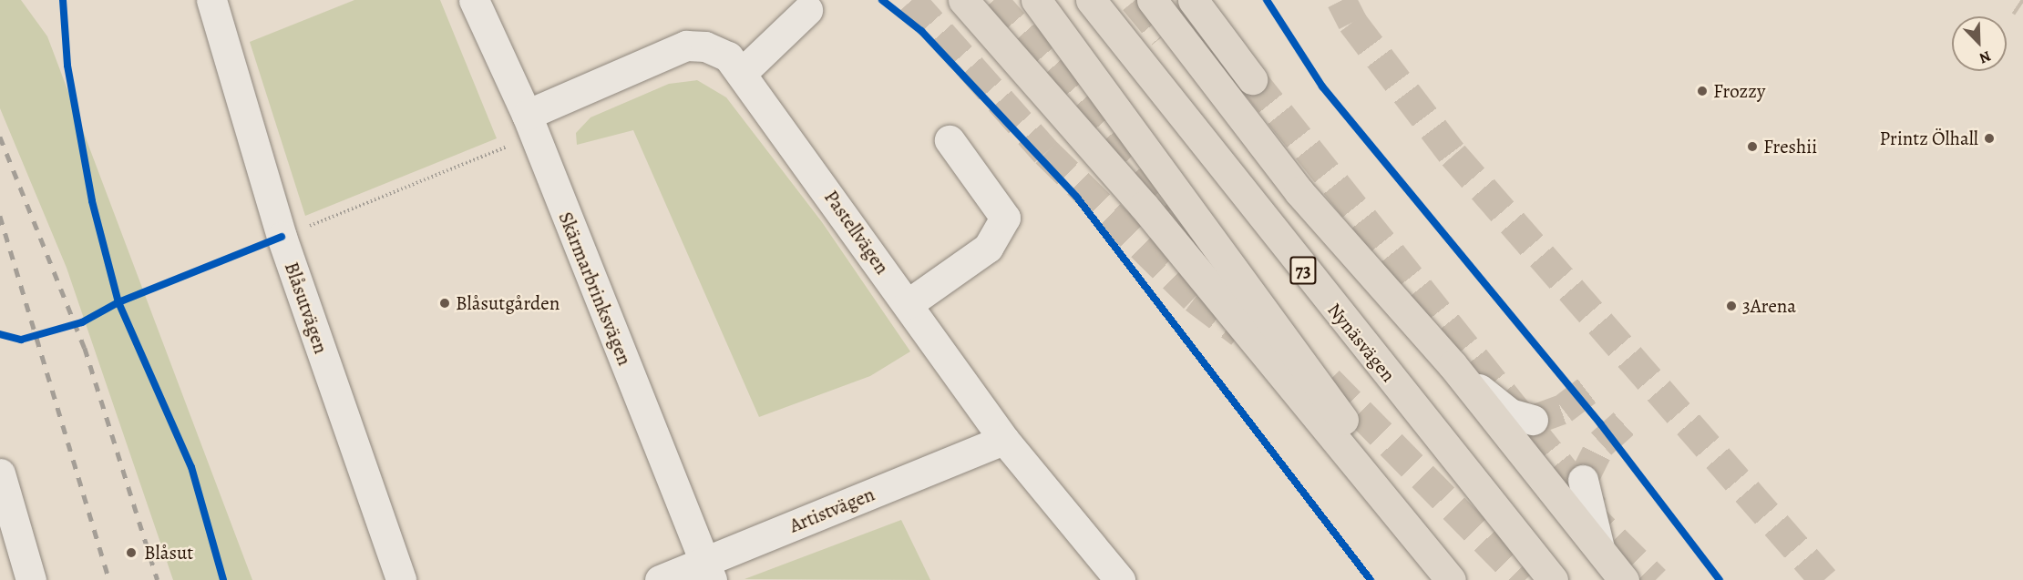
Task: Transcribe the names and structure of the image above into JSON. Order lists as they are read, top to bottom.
{
  "streets": {
    "highway": ["73", "Nynäsvägen"],
    "street": [
      "Pastellvägen",
      "Skärmarbrinksvägen",
      "Blåsutvägen",
      "Artistvägen"
    ]
  },
  "crossings": [
    ["Pastellvägen", "Skärmarbrinksvägen"],
    ["Pastellvägen", "Artistvägen"],
    ["Skärmarbrinksvägen", "Artistvägen"]
  ],
  "places": [
    "Frozzy",
    "Printz Ölhall",
    "Freshii",
    "Blåsutgården",
    "3Arena",
    "Blåsut"
  ],
  "north": "bottom right"
}
